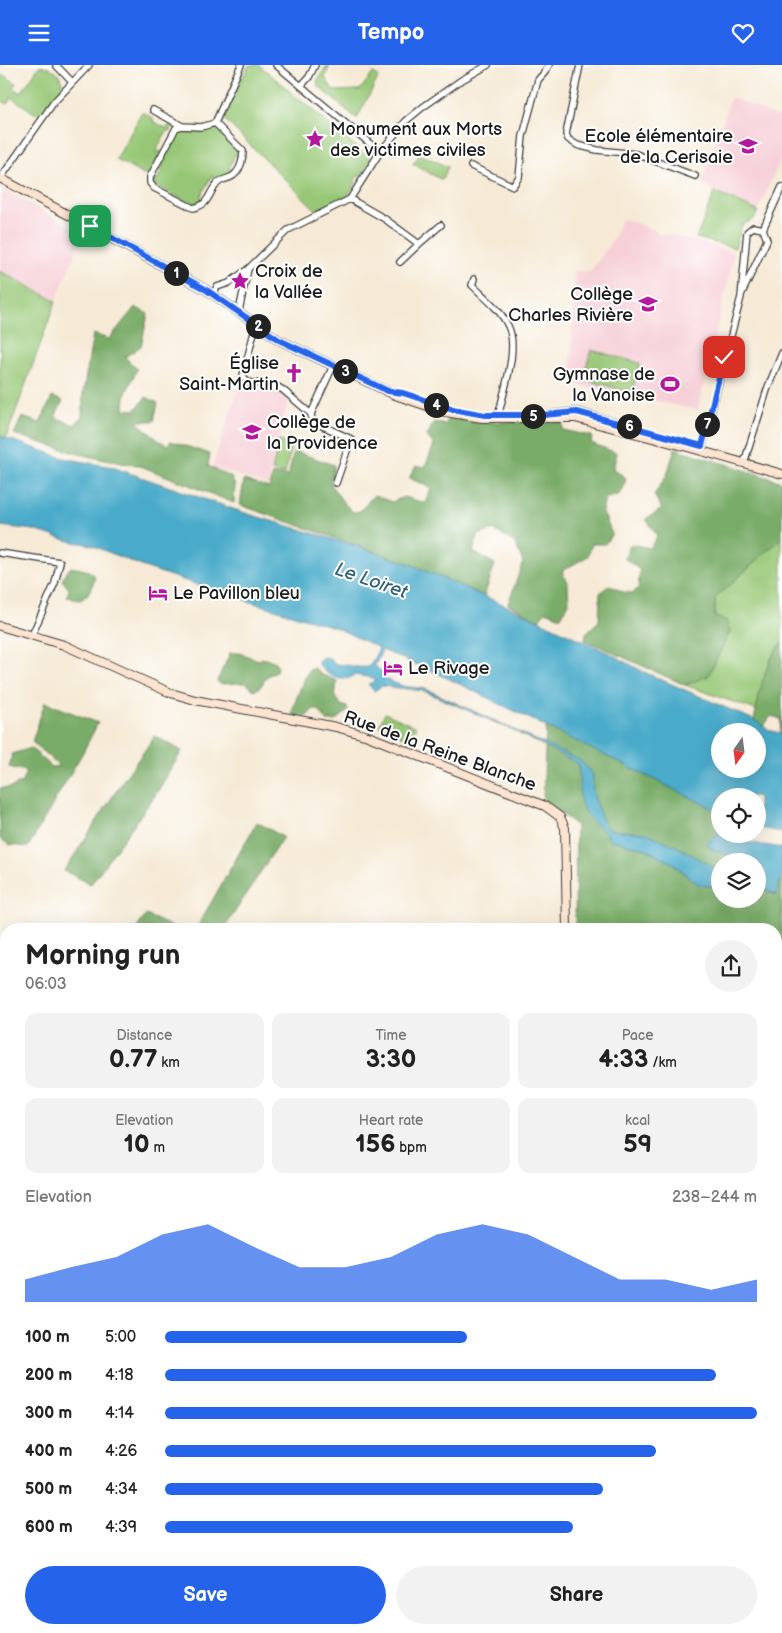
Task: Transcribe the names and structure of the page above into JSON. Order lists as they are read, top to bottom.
{
  "streets": {
    "main road": ["Rue de la Reine Blanche"]
  },
  "water": ["Le Loiret"],
  "places": {
    "place": ["Monument aux Morts des victimes civiles", "Croix de la Vallée"],
    "school or university": ["Ecole élémentaire de la Cerisaie", "Collège Charles Rivière", "Collège de la Providence"],
    "church": ["Église Saint-Martin"],
    "sports": ["Gymnase de la Vanoise"],
    "hotel": ["Le Pavillon bleu", "Le Rivage"]
  },
  "north": "bottom",
  "page": {
    "header": "Tempo",
    "pins": [
      "1",
      "2",
      "3",
      "4",
      "5",
      "7",
      "6"
    ],
    "heading": ["Morning run", "06:03"],
    "stats": [
      ["Distance", "0.77 km"],
      ["Time", "3:30"],
      ["Pace", "4:33 /km"],
      ["Elevation", "10 m"],
      ["Heart rate", "156 bpm"],
      ["kcal", "59"]
    ],
    "chart": ["Elevation", "238–244 m"],
    "list": [
      {
        "name": "100 m",
        "note": "5:00"
      },
      {
        "name": "200 m",
        "note": "4:18"
      },
      {
        "name": "300 m",
        "note": "4:14"
      },
      {
        "name": "400 m",
        "note": "4:26"
      },
      {
        "name": "500 m",
        "note": "4:34"
      },
      {
        "name": "600 m",
        "note": "4:39"
      }
    ],
    "buttons": ["Save", "Share"]
  }
}
